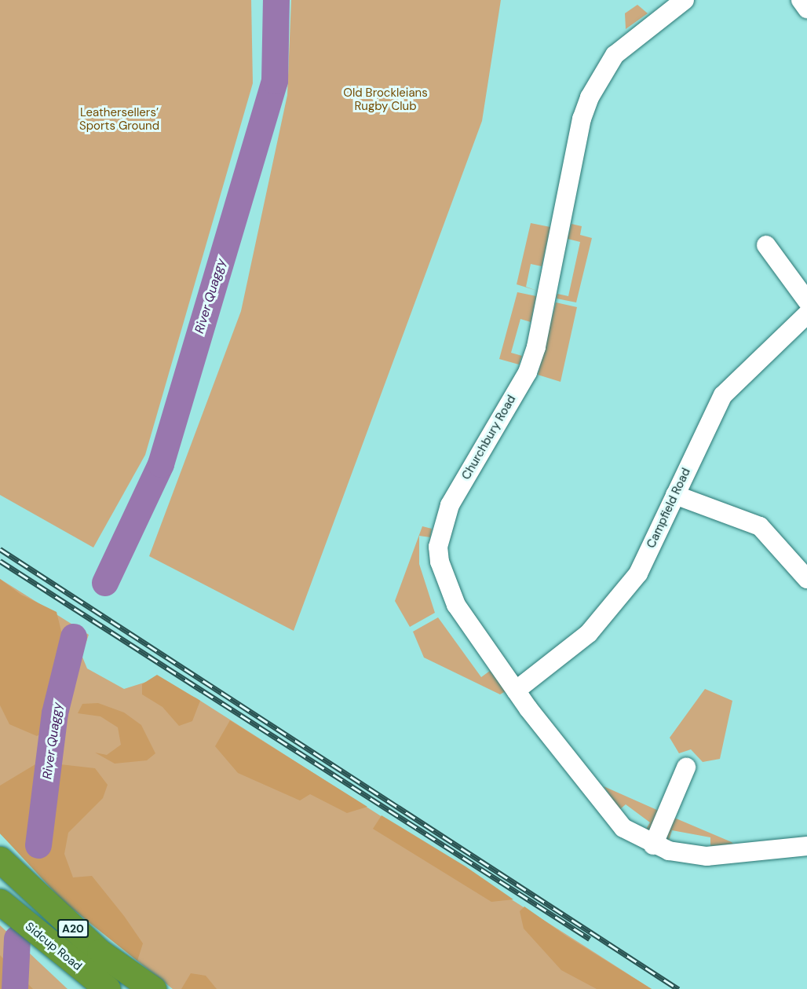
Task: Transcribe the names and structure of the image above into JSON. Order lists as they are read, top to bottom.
{
  "streets": {
    "highway": ["A20", "Sidcup Road"],
    "street": ["Churchbury Road", "Campfield Road"]
  },
  "crossings": [
    ["Churchbury Road", "Campfield Road"]
  ],
  "water": ["River Quaggy"],
  "parks": ["Old Brockleians Rugby Club", "Leathersellers’ Sports Ground"]
}
